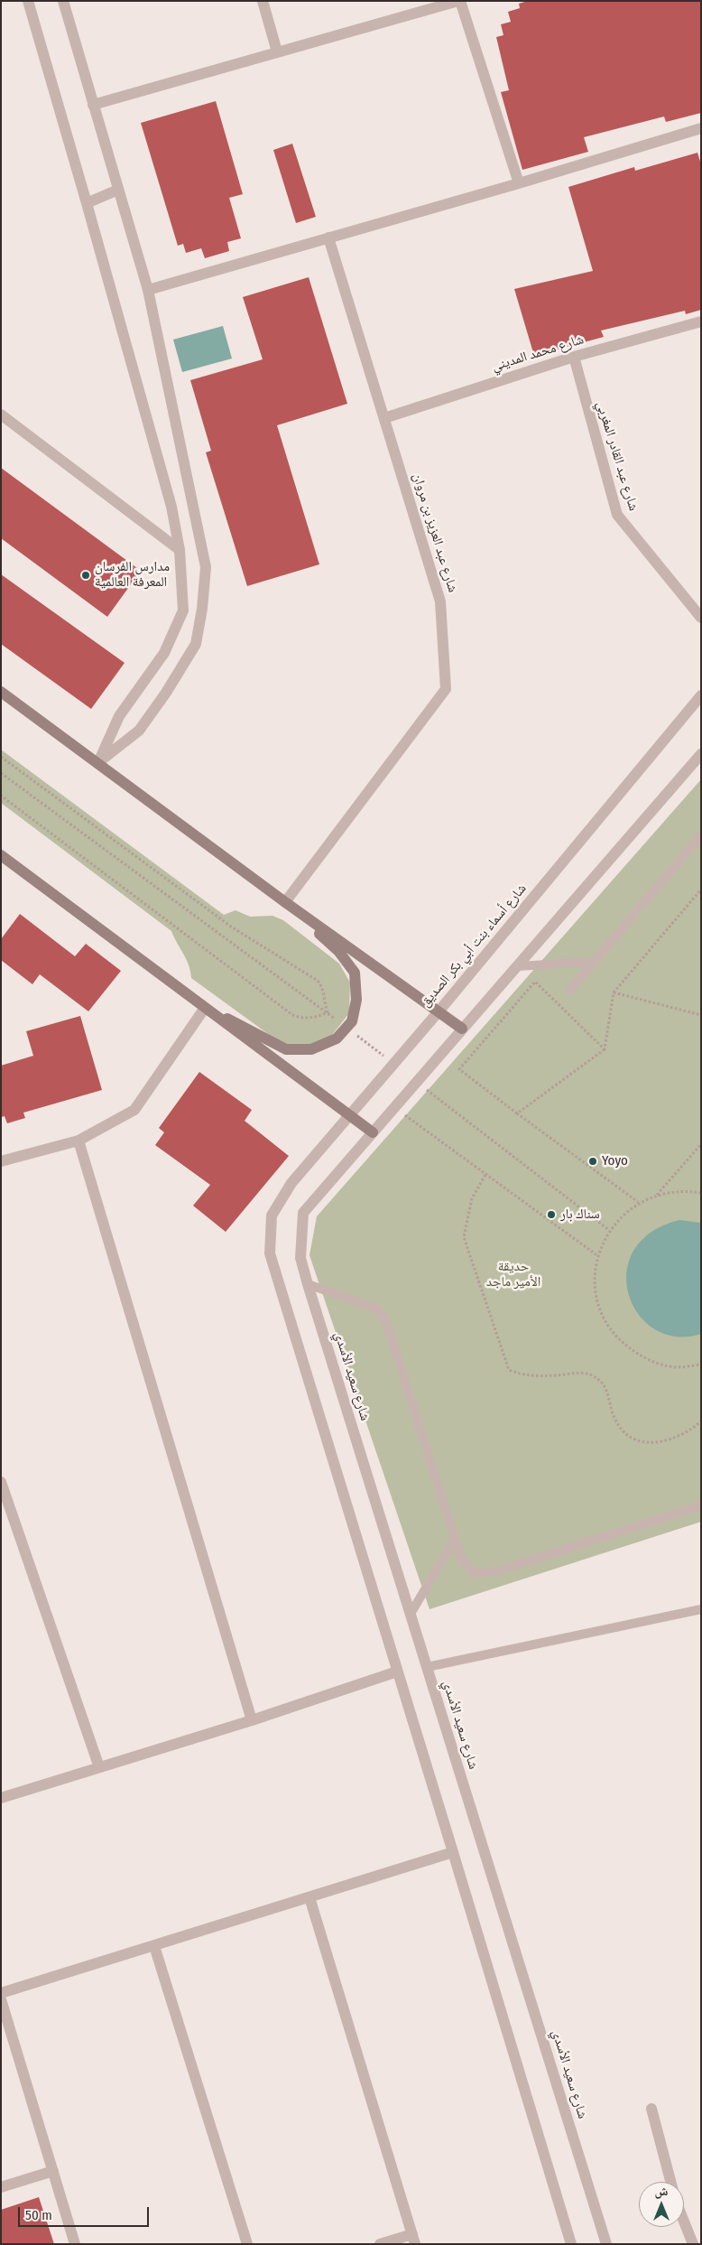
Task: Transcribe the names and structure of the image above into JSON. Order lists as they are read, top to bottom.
{
  "streets": {
    "street": [
      "شارع محمد المديني",
      "شارع عبد القادر المغربي",
      "شارع عبد العزيز بن مروان",
      "شارع أسماء بنت أبي بكر الصديق",
      "شارع سعيد الأسدي"
    ]
  },
  "crossings": [
    ["شارع محمد المديني", "شارع عبد القادر المغربي"],
    ["شارع محمد المديني", "شارع عبد العزيز بن مروان"]
  ],
  "parks": ["حديقة الأمير ماجد"],
  "places": ["مدارس الفرسان المعرفة العالمية", "Yoyo", "سناك بار"],
  "scale_bar": "50 m",
  "north": "top"
}
